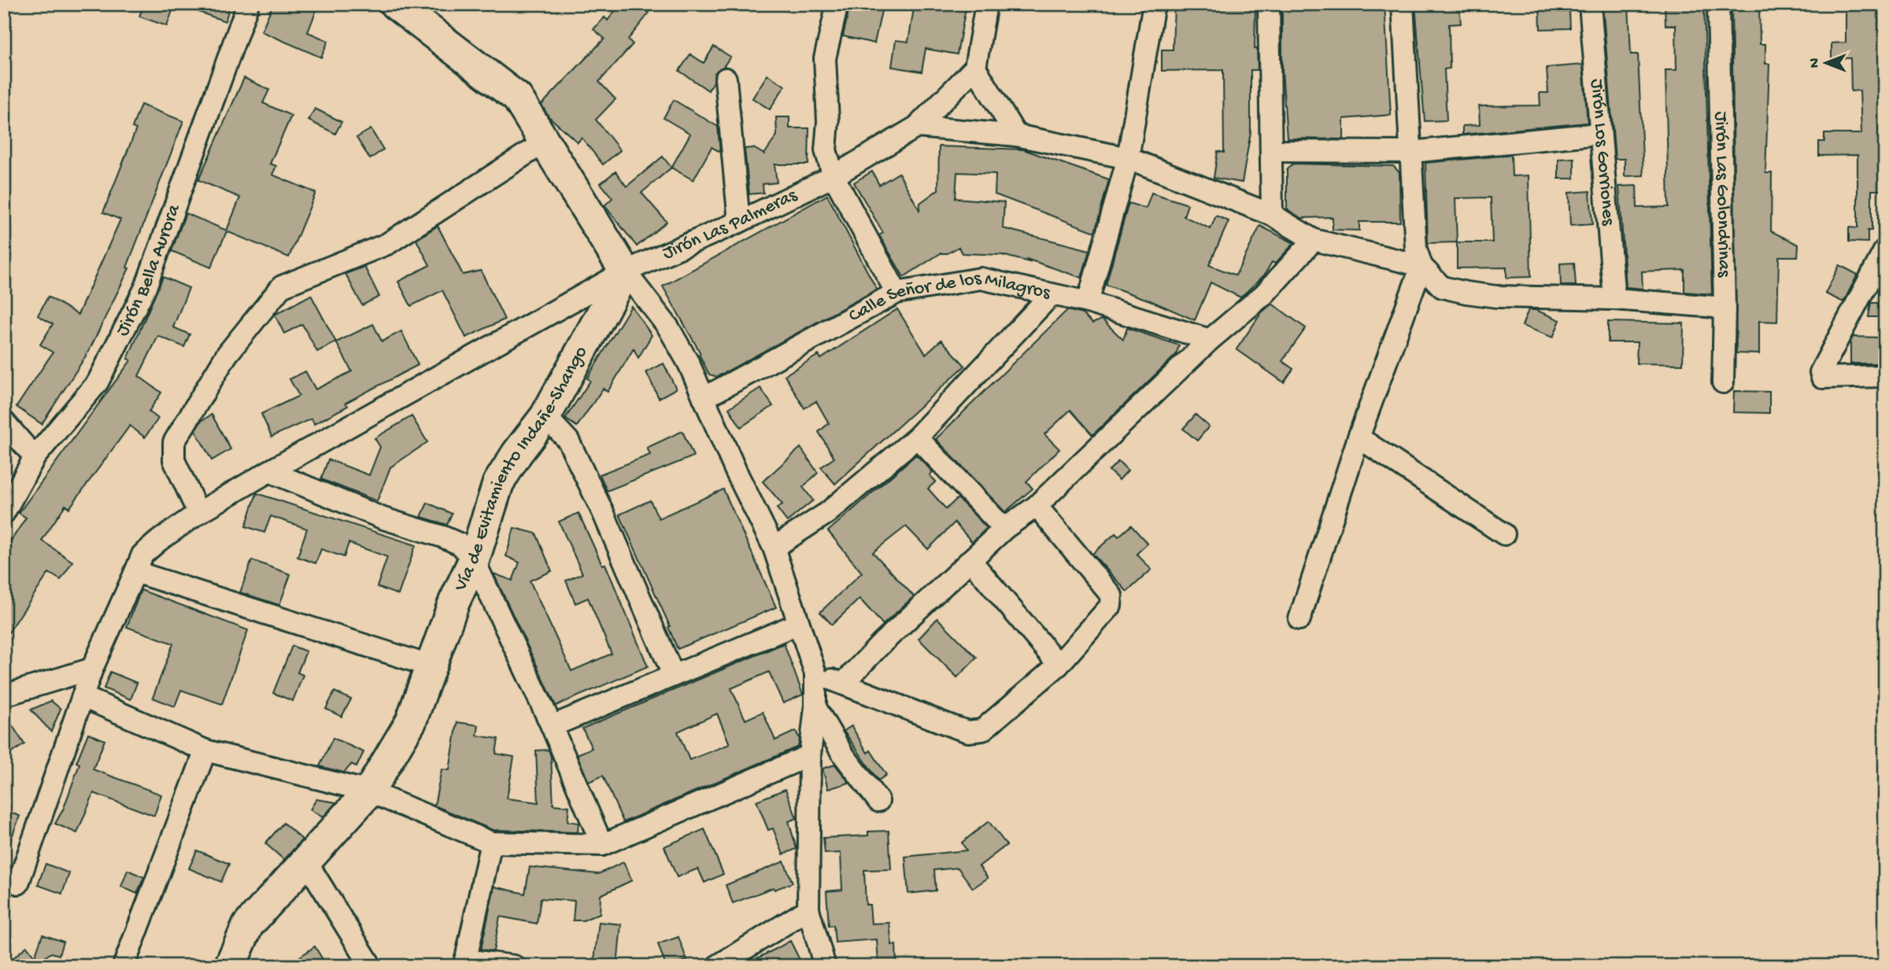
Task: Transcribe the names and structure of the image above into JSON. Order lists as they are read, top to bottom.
{
  "streets": {
    "main road": ["Vía de Evitamiento Indañe-Shango"],
    "street": [
      "Jirón Los Gorriones",
      "Jirón Las Golondrinas",
      "Jirón Las Palmeras",
      "Jirón Bella Aurora",
      "Calle Señor de los Milagros"
    ]
  },
  "crossings": [
    ["Jirón Las Palmeras", "Vía de Evitamiento Indañe-Shango"]
  ],
  "north": "left"
}
